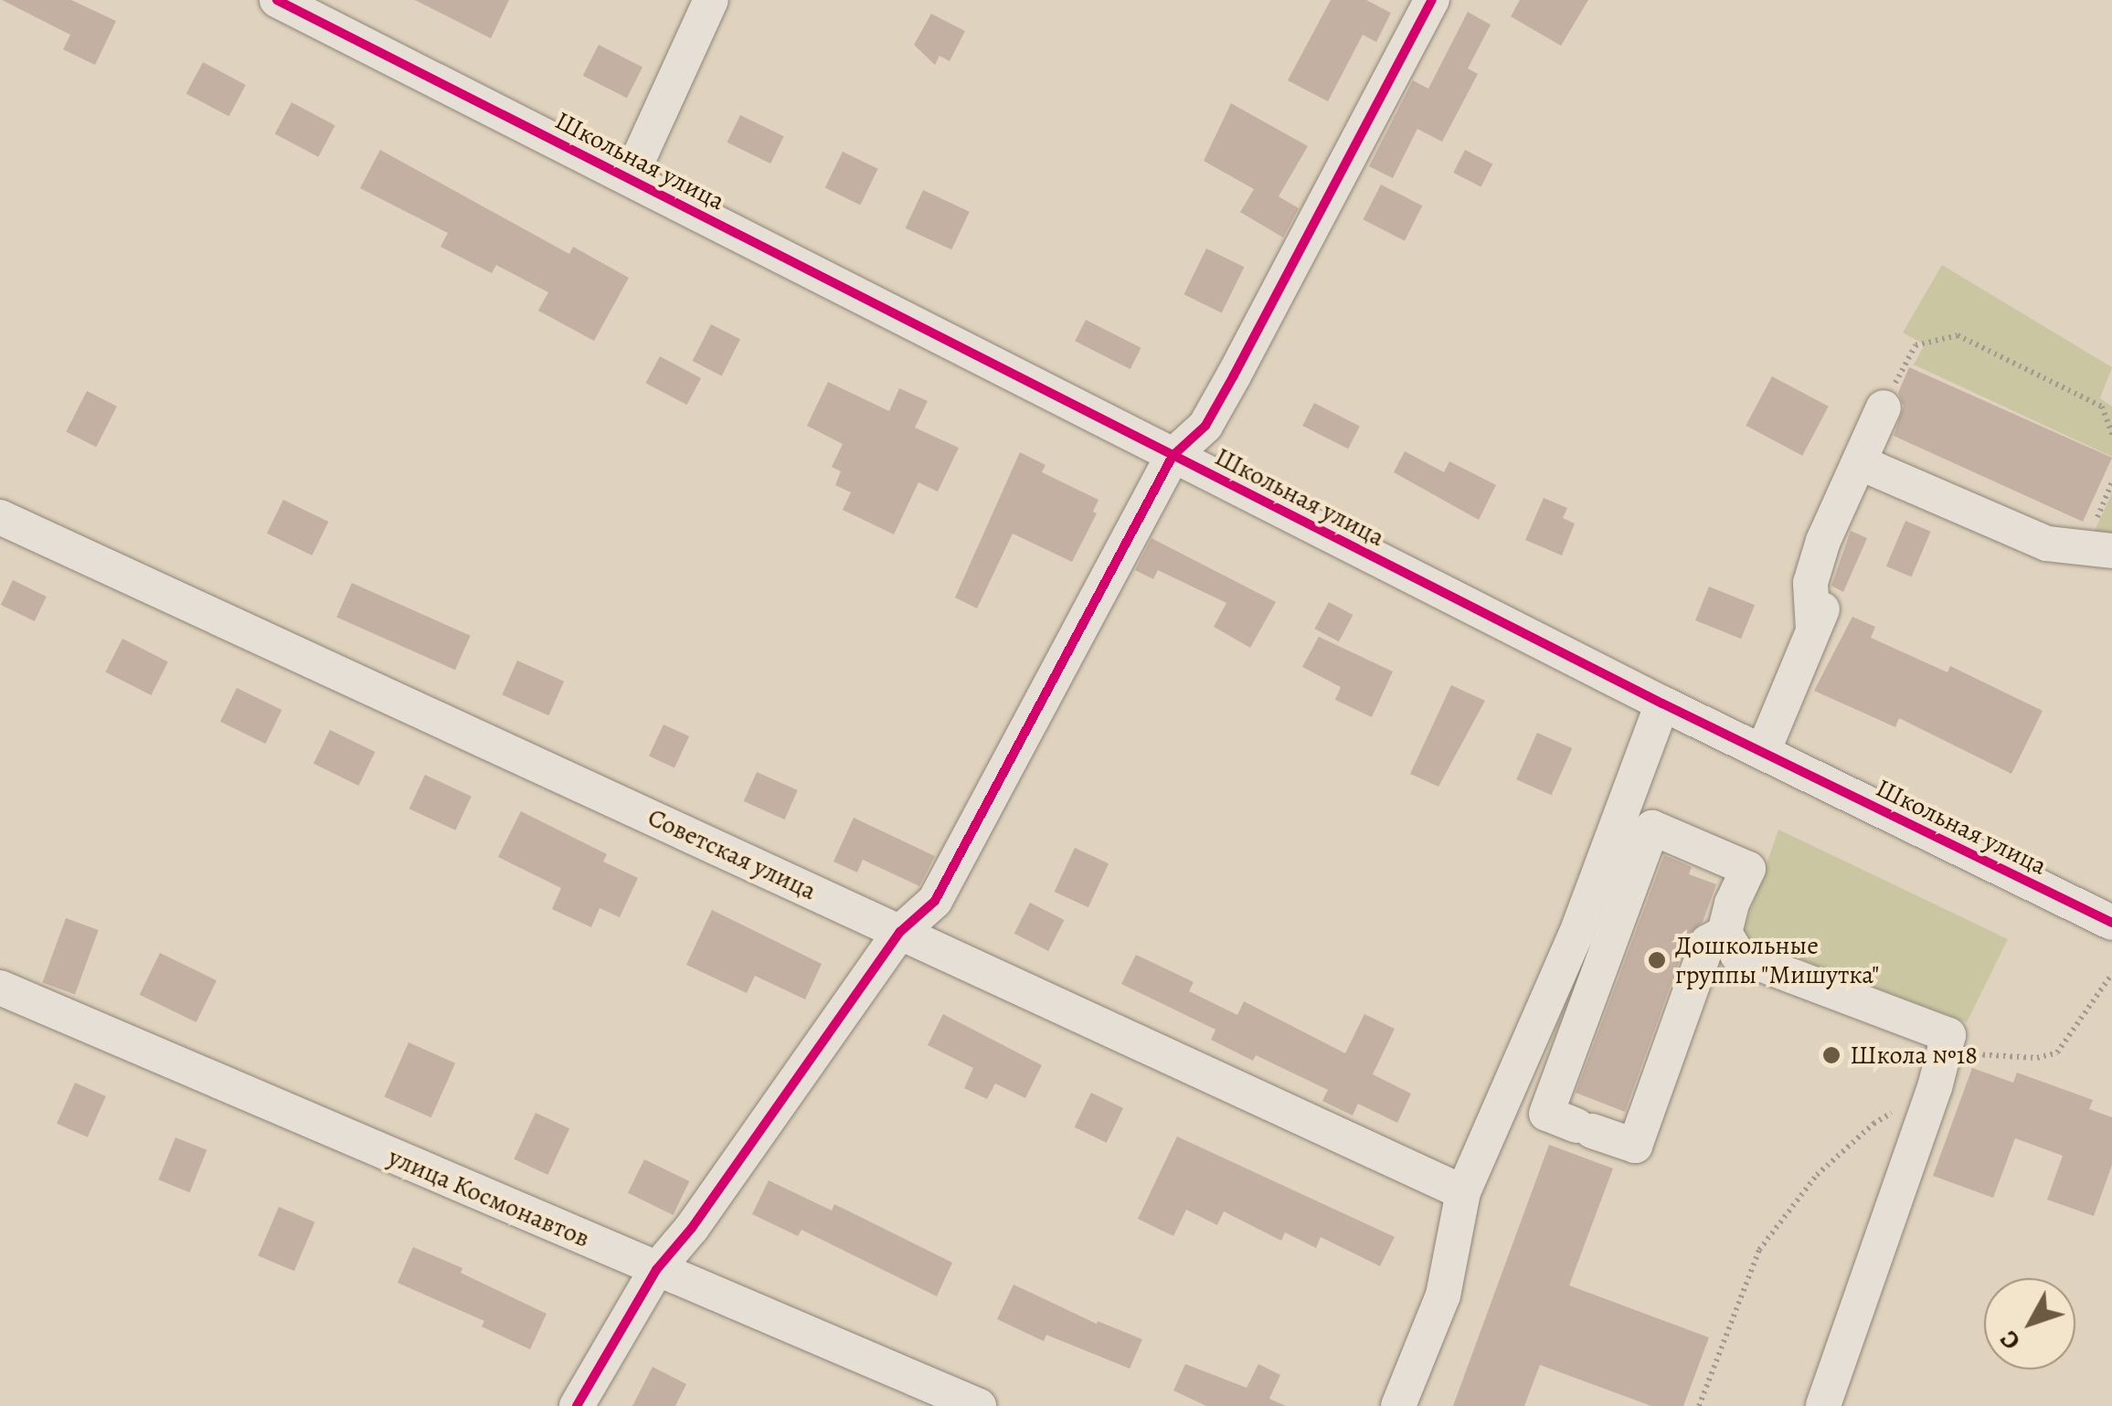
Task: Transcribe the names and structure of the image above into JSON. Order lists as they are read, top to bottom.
{
  "streets": {
    "street": ["Школьная улица", "Советская улица", "улица Космонавтов"]
  },
  "places": ["Дошкольные группы \"Мишутка\"", "Школа №18"],
  "north": "bottom left"
}
